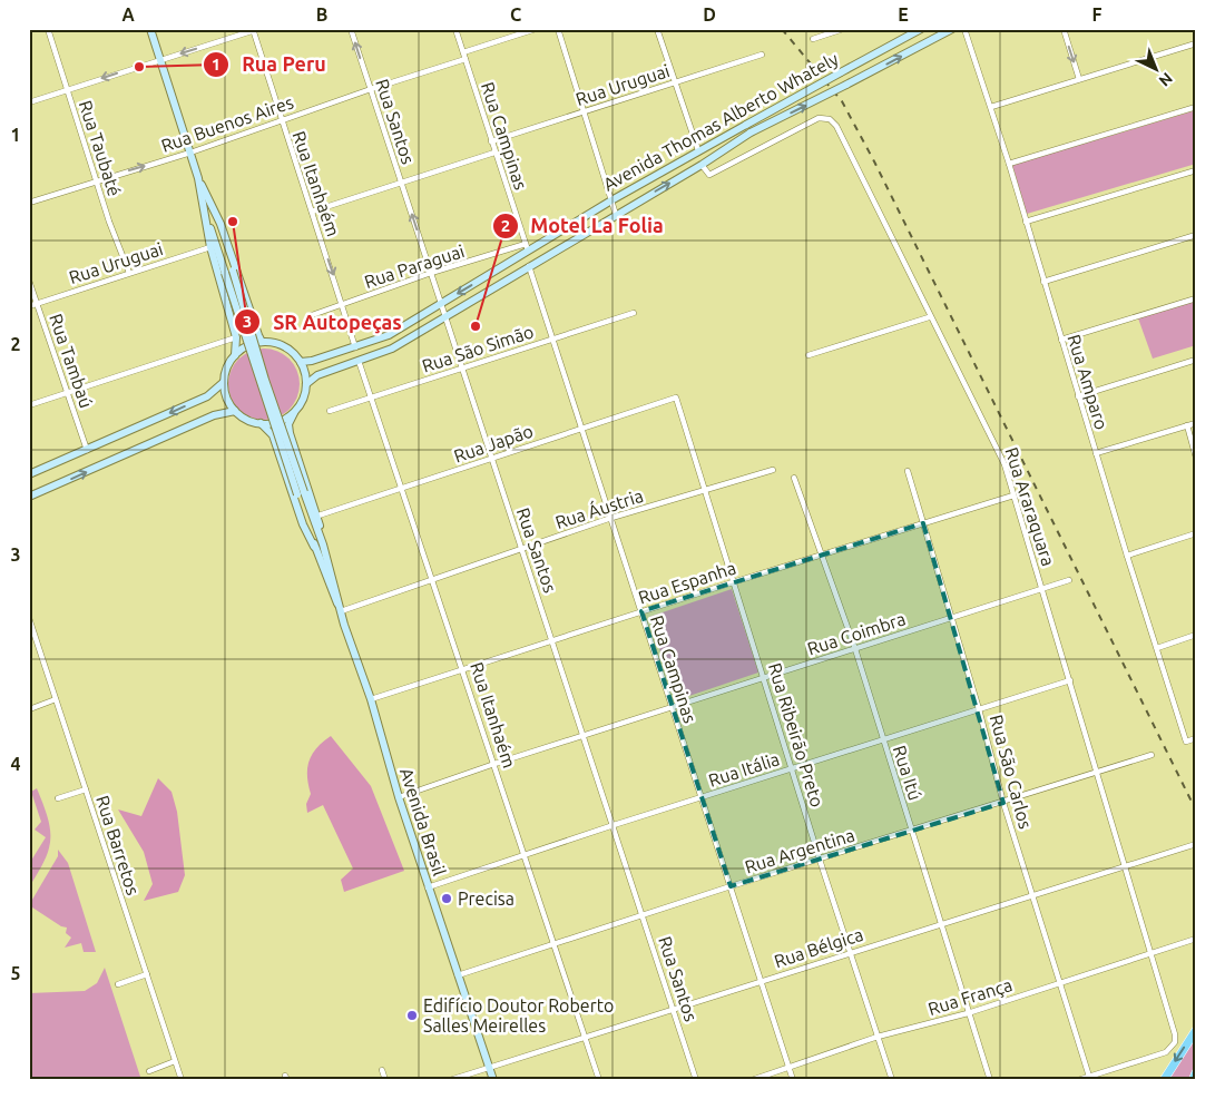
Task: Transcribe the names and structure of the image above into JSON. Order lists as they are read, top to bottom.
{
  "streets": {
    "main road": ["Avenida Thomas Alberto Whately", "Avenida Brasil"],
    "street": [
      "Rua Uruguai",
      "Rua Santos",
      "Rua Buenos Aires",
      "Rua Campinas",
      "Rua Taubaté",
      "Rua Itanhaém",
      "Rua Paraguai",
      "Rua São Simão",
      "Rua Tambaú",
      "Rua Amparo",
      "Rua Japão",
      "Rua Araraquara",
      "Rua Áustria",
      "Rua Espanha",
      "Rua Coimbra",
      "Rua Ribeirão Preto",
      "Rua Itália",
      "Rua São Carlos",
      "Rua Itú",
      "Rua Barretos",
      "Rua Argentina",
      "Rua Bélgica",
      "Rua França"
    ]
  },
  "crossings": [
    ["Rua Uruguai", "Rua Campinas"],
    ["Rua Uruguai", "Rua Taubaté"],
    ["Rua Uruguai", "Rua Tambaú"],
    ["Rua Uruguai", "Avenida Brasil"],
    ["Rua Santos", "Avenida Thomas Alberto Whately"],
    ["Rua Santos", "Rua Buenos Aires"],
    ["Rua Santos", "Rua Paraguai"],
    ["Rua Santos", "Rua São Simão"],
    ["Rua Santos", "Rua Japão"],
    ["Rua Santos", "Rua Áustria"],
    ["Rua Santos", "Rua Espanha"],
    ["Rua Santos", "Rua Coimbra"],
    ["Rua Santos", "Rua Itália"],
    ["Rua Santos", "Rua Argentina"],
    ["Rua Santos", "Rua Bélgica"],
    ["Avenida Thomas Alberto Whately", "Rua Campinas"],
    ["Avenida Thomas Alberto Whately", "Rua Itanhaém"],
    ["Avenida Thomas Alberto Whately", "Rua Paraguai"],
    ["Avenida Thomas Alberto Whately", "Rua Araraquara"],
    ["Avenida Thomas Alberto Whately", "Avenida Brasil"],
    ["Rua Buenos Aires", "Rua Campinas"],
    ["Rua Buenos Aires", "Rua Taubaté"],
    ["Rua Buenos Aires", "Rua Itanhaém"],
    ["Rua Buenos Aires", "Avenida Brasil"],
    ["Rua Campinas", "Rua Paraguai"],
    ["Rua Campinas", "Rua São Simão"],
    ["Rua Campinas", "Rua Japão"],
    ["Rua Campinas", "Rua Áustria"],
    ["Rua Campinas", "Rua Espanha"],
    ["Rua Campinas", "Rua Coimbra"],
    ["Rua Campinas", "Rua Itália"],
    ["Rua Campinas", "Rua Argentina"],
    ["Rua Campinas", "Rua Bélgica"],
    ["Rua Campinas", "Rua França"],
    ["Rua Itanhaém", "Rua Paraguai"],
    ["Rua Itanhaém", "Rua São Simão"],
    ["Rua Itanhaém", "Rua Japão"],
    ["Rua Itanhaém", "Rua Áustria"],
    ["Rua Itanhaém", "Rua Espanha"],
    ["Rua Itanhaém", "Rua Coimbra"],
    ["Rua Itanhaém", "Rua Itália"],
    ["Rua Itanhaém", "Rua Argentina"],
    ["Rua Itanhaém", "Rua Bélgica"],
    ["Rua Japão", "Rua Ribeirão Preto"],
    ["Rua Japão", "Avenida Brasil"],
    ["Rua Araraquara", "Rua Espanha"],
    ["Rua Araraquara", "Rua Coimbra"],
    ["Rua Araraquara", "Rua Itália"],
    ["Rua Araraquara", "Rua São Carlos"],
    ["Rua Araraquara", "Rua Argentina"],
    ["Rua Araraquara", "Rua Bélgica"],
    ["Rua Araraquara", "Rua França"],
    ["Rua Áustria", "Rua Ribeirão Preto"],
    ["Rua Áustria", "Avenida Brasil"],
    ["Rua Espanha", "Rua Ribeirão Preto"],
    ["Rua Espanha", "Rua São Carlos"],
    ["Rua Espanha", "Rua Itú"],
    ["Rua Espanha", "Avenida Brasil"],
    ["Rua Coimbra", "Rua Ribeirão Preto"],
    ["Rua Coimbra", "Rua São Carlos"],
    ["Rua Coimbra", "Rua Itú"],
    ["Rua Coimbra", "Avenida Brasil"],
    ["Rua Ribeirão Preto", "Rua Itália"],
    ["Rua Ribeirão Preto", "Rua Argentina"],
    ["Rua Ribeirão Preto", "Rua Bélgica"],
    ["Rua Ribeirão Preto", "Rua França"],
    ["Rua Itália", "Rua São Carlos"],
    ["Rua Itália", "Rua Itú"],
    ["Rua Itália", "Avenida Brasil"],
    ["Rua São Carlos", "Rua Argentina"],
    ["Rua São Carlos", "Rua Bélgica"],
    ["Rua São Carlos", "Rua França"],
    ["Rua Itú", "Rua Argentina"],
    ["Rua Itú", "Rua Bélgica"],
    ["Rua Itú", "Rua França"],
    ["Avenida Brasil", "Rua Argentina"],
    ["Avenida Brasil", "Rua Bélgica"]
  ],
  "places": [
    "Rua Peru",
    "SR Autopeças",
    "Motel La Folia",
    "Precisa",
    "Edifício Doutor Roberto Salles Meirelles"
  ],
  "north": "bottom right",
  "grid": {
    "columns": [
      "A",
      "B",
      "C",
      "D",
      "E",
      "F"
    ],
    "rows": [
      "1",
      "2",
      "3",
      "4",
      "5"
    ]
  }
}
